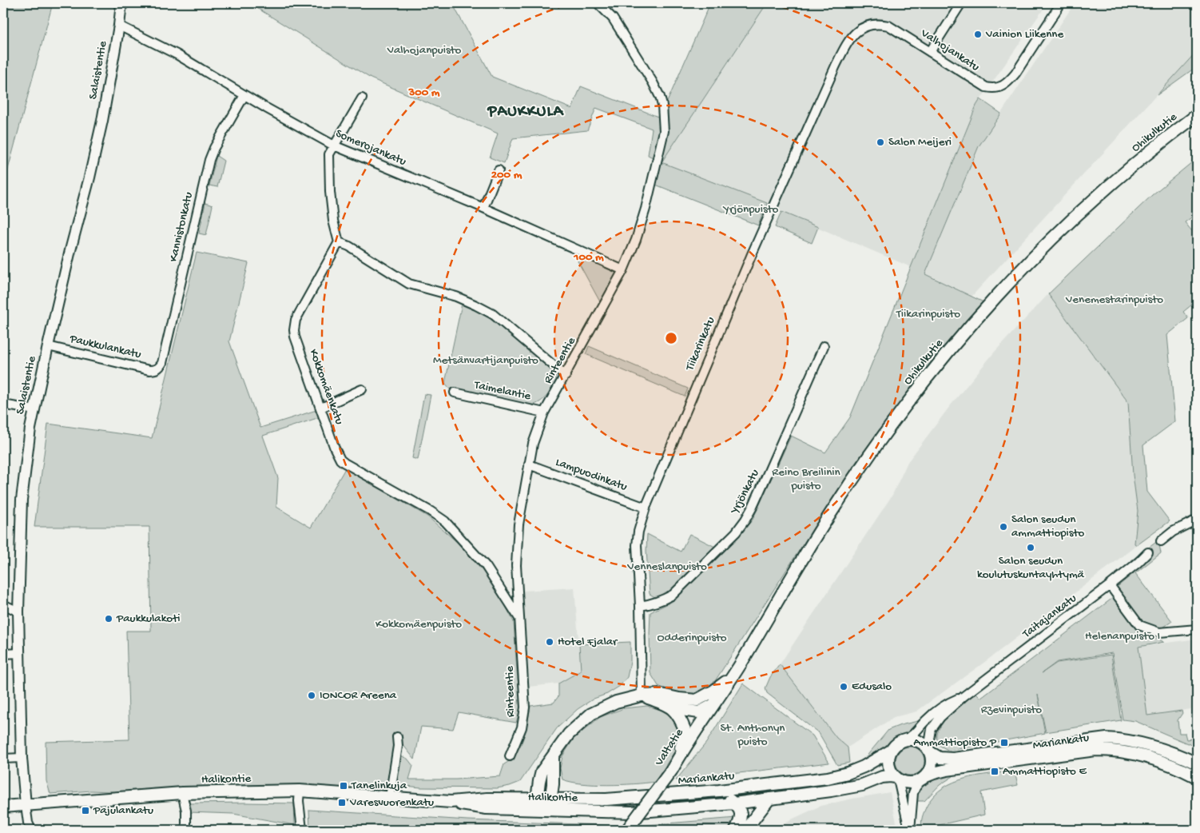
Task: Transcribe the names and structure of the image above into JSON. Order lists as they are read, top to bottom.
{
  "streets": {
    "main road": [
      "Ohikulkutie",
      "Mariankatu",
      "Valtatie",
      "Halikontie"
    ],
    "street": [
      "Valhojankatu",
      "Salaistentie",
      "Somerojankatu",
      "Kannistonkatu",
      "Tiikarinkatu",
      "Paukkulankatu",
      "Rinteentie",
      "Kokkomäenkatu",
      "Taimelantie",
      "Lampuodinkatu",
      "Yrjönkatu",
      "Taitajankatu"
    ]
  },
  "crossings": [
    ["Valhojankatu", "Tiikarinkatu"],
    ["Salaistentie", "Somerojankatu"],
    ["Salaistentie", "Paukkulankatu"],
    ["Salaistentie", "Halikontie"],
    ["Ohikulkutie", "Valtatie"],
    ["Somerojankatu", "Kannistonkatu"],
    ["Somerojankatu", "Rinteentie"],
    ["Kannistonkatu", "Paukkulankatu"],
    ["Tiikarinkatu", "Lampuodinkatu"],
    ["Tiikarinkatu", "Yrjönkatu"],
    ["Rinteentie", "Kokkomäenkatu"],
    ["Rinteentie", "Taimelantie"],
    ["Rinteentie", "Lampuodinkatu"],
    ["Taitajankatu", "Mariankatu"],
    ["Mariankatu", "Halikontie"]
  ],
  "districts": ["PAUKKULA"],
  "parks": [
    "Valhojanpuisto",
    "Yrjönpuisto",
    "Venemestarinpuisto",
    "Tiikarinpuisto",
    "Metsänvartijanpuisto",
    "Reino Breilinin puisto",
    "Venneslanpuisto",
    "Kokkomäenpuisto",
    "Helenanpuisto I",
    "Odderinpuisto",
    "Rzevinpuisto",
    "St. Anthonyn puisto"
  ],
  "places": {
    "other": [
      "Vainion Liikenne",
      "Salon Meijeri",
      "Salon seudun ammattiopisto",
      "Salon seudun koulutuskuntayhtymä",
      "Paukkulakoti",
      "Hotel Fjalar",
      "Edusalo",
      "IONCOR Areena"
    ],
    "transit": [
      "Ammattiopisto P",
      "Ammattiopisto E",
      "Tanelinkuja",
      "Varesvuorenkatu",
      "Pajulankatu"
    ]
  },
  "rings": ["300 m", "200 m", "100 m"]
}
